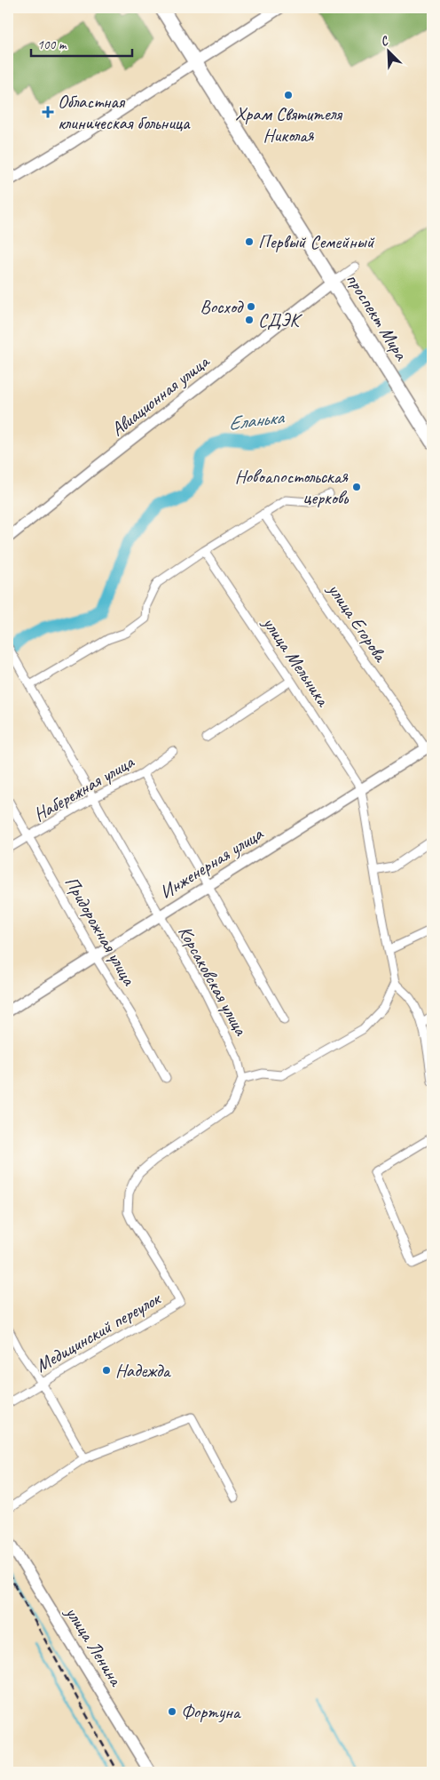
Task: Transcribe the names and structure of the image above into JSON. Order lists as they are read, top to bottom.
{
  "streets": {
    "main road": ["проспект Мира", "улица Ленина"],
    "street": [
      "Авиационная улица",
      "улица Егорова",
      "улица Мельника",
      "Набережная улица",
      "Инженерная улица",
      "Придорожная улица",
      "Корсаковская улица",
      "Медицинский переулок"
    ]
  },
  "crossings": [
    ["проспект Мира", "Авиационная улица"],
    ["улица Егорова", "Инженерная улица"],
    ["улица Мельника", "Инженерная улица"],
    ["Набережная улица", "Придорожная улица"],
    ["Набережная улица", "Корсаковская улица"],
    ["Инженерная улица", "Придорожная улица"],
    ["Инженерная улица", "Корсаковская улица"],
    ["Корсаковская улица", "Медицинский переулок"]
  ],
  "water": ["Еланька"],
  "places": {
    "other": [
      "Храм Святителя Николая",
      "Первый Семейный",
      "Восход",
      "СДЭК",
      "Новоапостольская церковь",
      "Надежда",
      "Фортуна"
    ],
    "health": ["Областная клиническая больница"]
  },
  "scale_bar": "100 m",
  "north": "top left"
}
